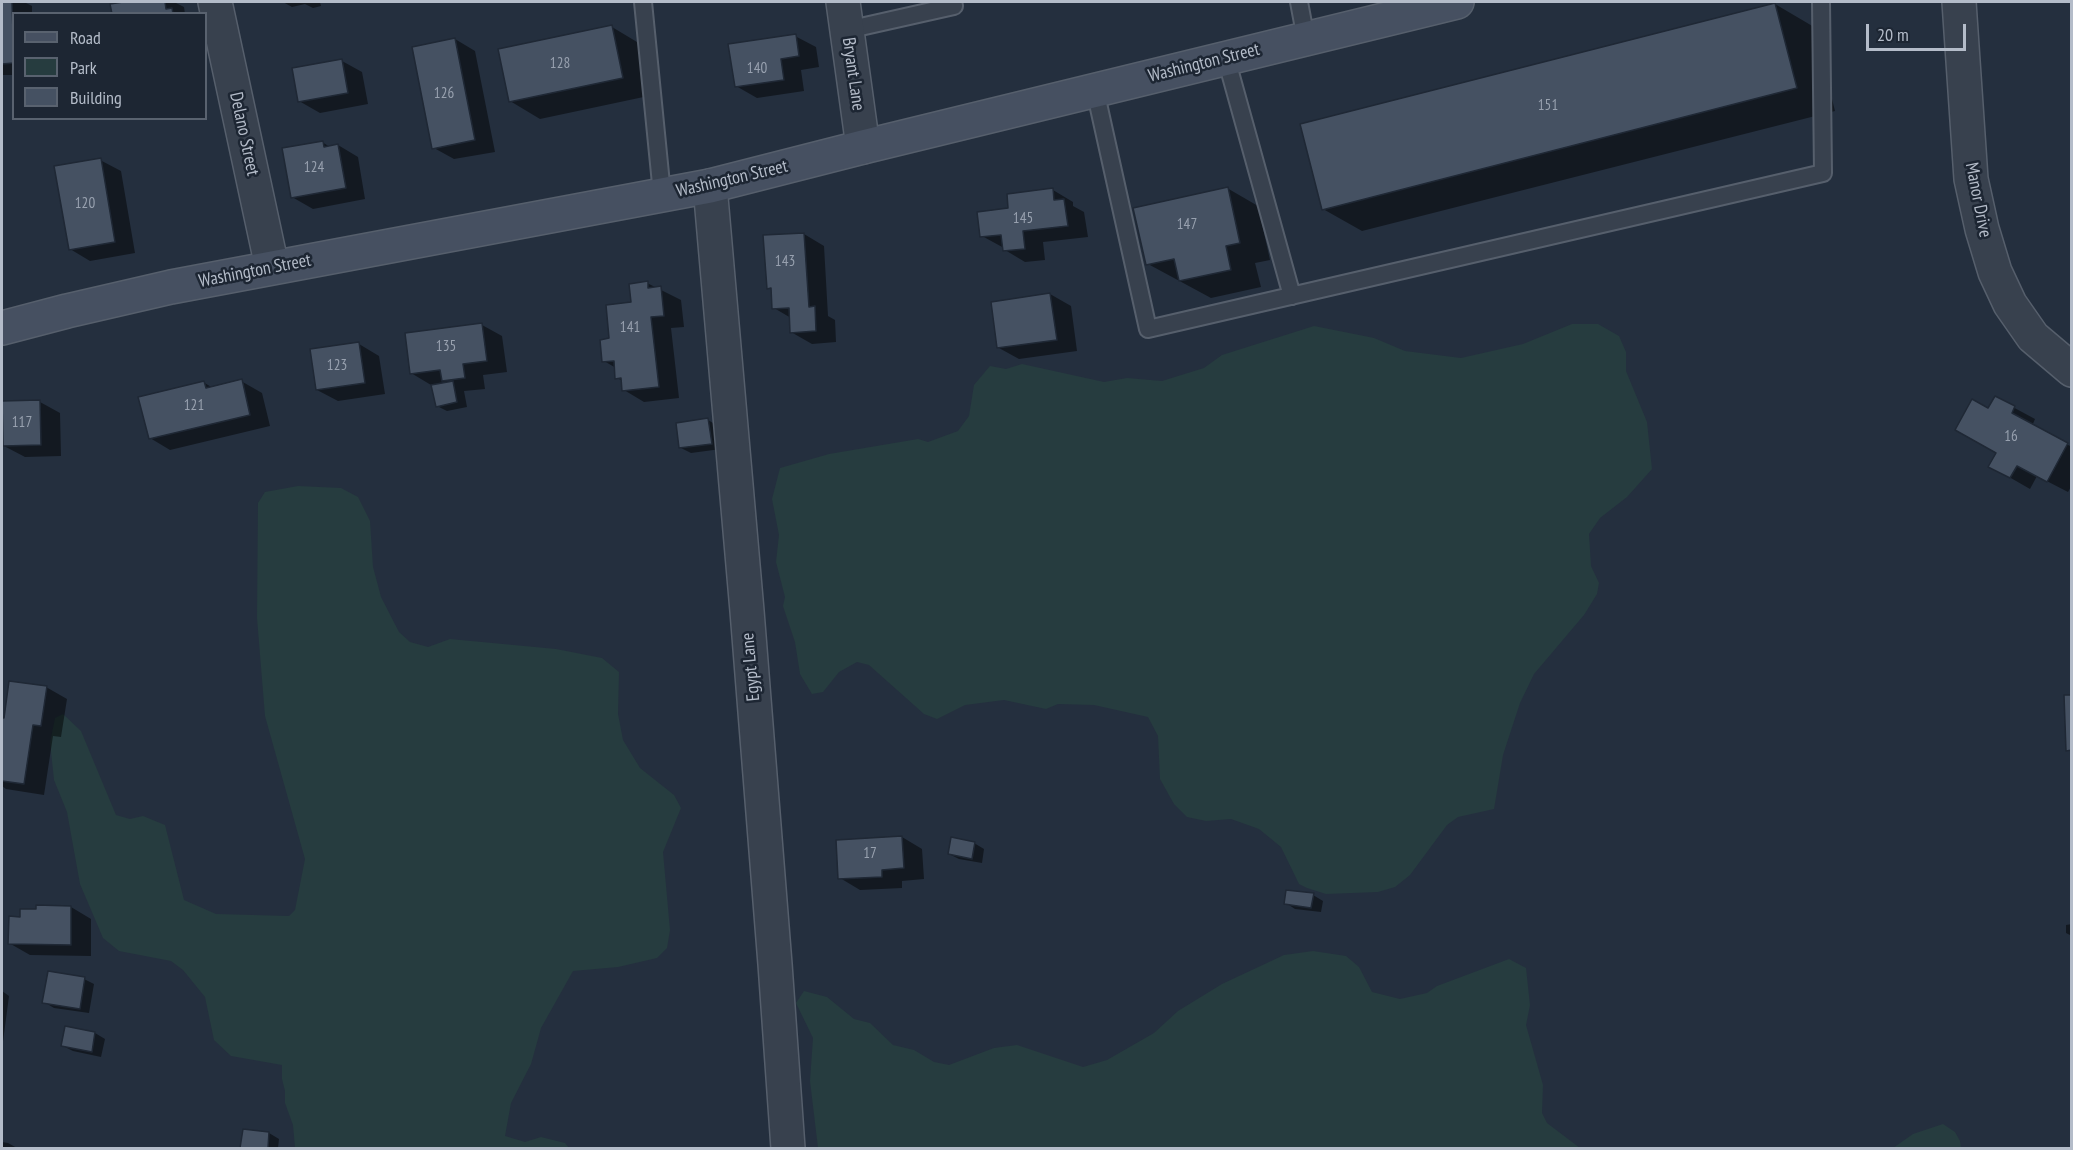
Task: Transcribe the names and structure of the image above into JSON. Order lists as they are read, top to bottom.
{
  "streets": {
    "main road": ["Washington Street"],
    "street": [
      "Bryant Lane",
      "Delano Street",
      "Manor Drive",
      "Egypt Lane"
    ]
  },
  "crossings": [
    ["Washington Street", "Bryant Lane"],
    ["Washington Street", "Delano Street"],
    ["Washington Street", "Egypt Lane"]
  ],
  "house_numbers": [
    "128",
    "140",
    "126",
    "151",
    "124",
    "120",
    "145",
    "147",
    "143",
    "141",
    "135",
    "123",
    "121",
    "117",
    "16",
    "17"
  ],
  "legend": ["Road", "Park", "Building"],
  "scale_bar": "20 m"
}
